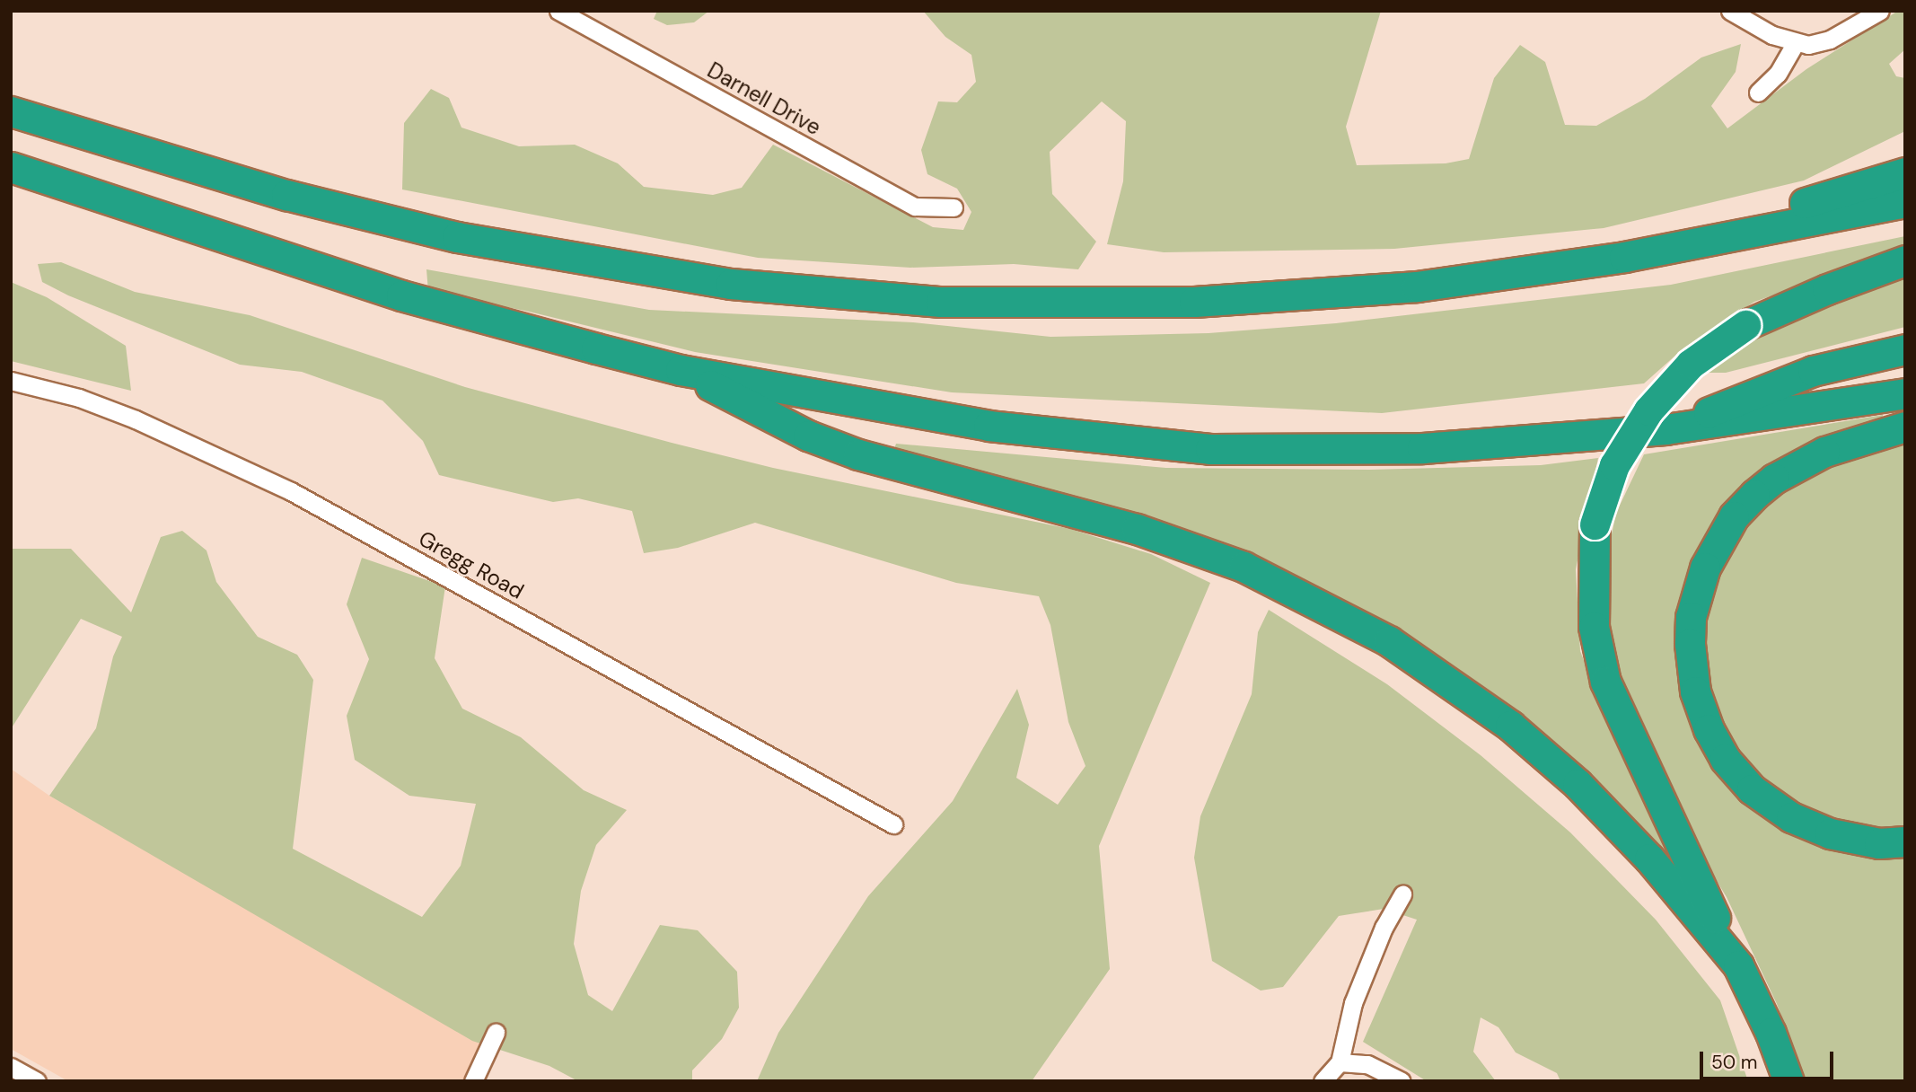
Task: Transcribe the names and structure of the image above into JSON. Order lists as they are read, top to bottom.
{
  "streets": {
    "street": ["Darnell Drive", "Gregg Road"]
  },
  "scale_bar": "50 m"
}
